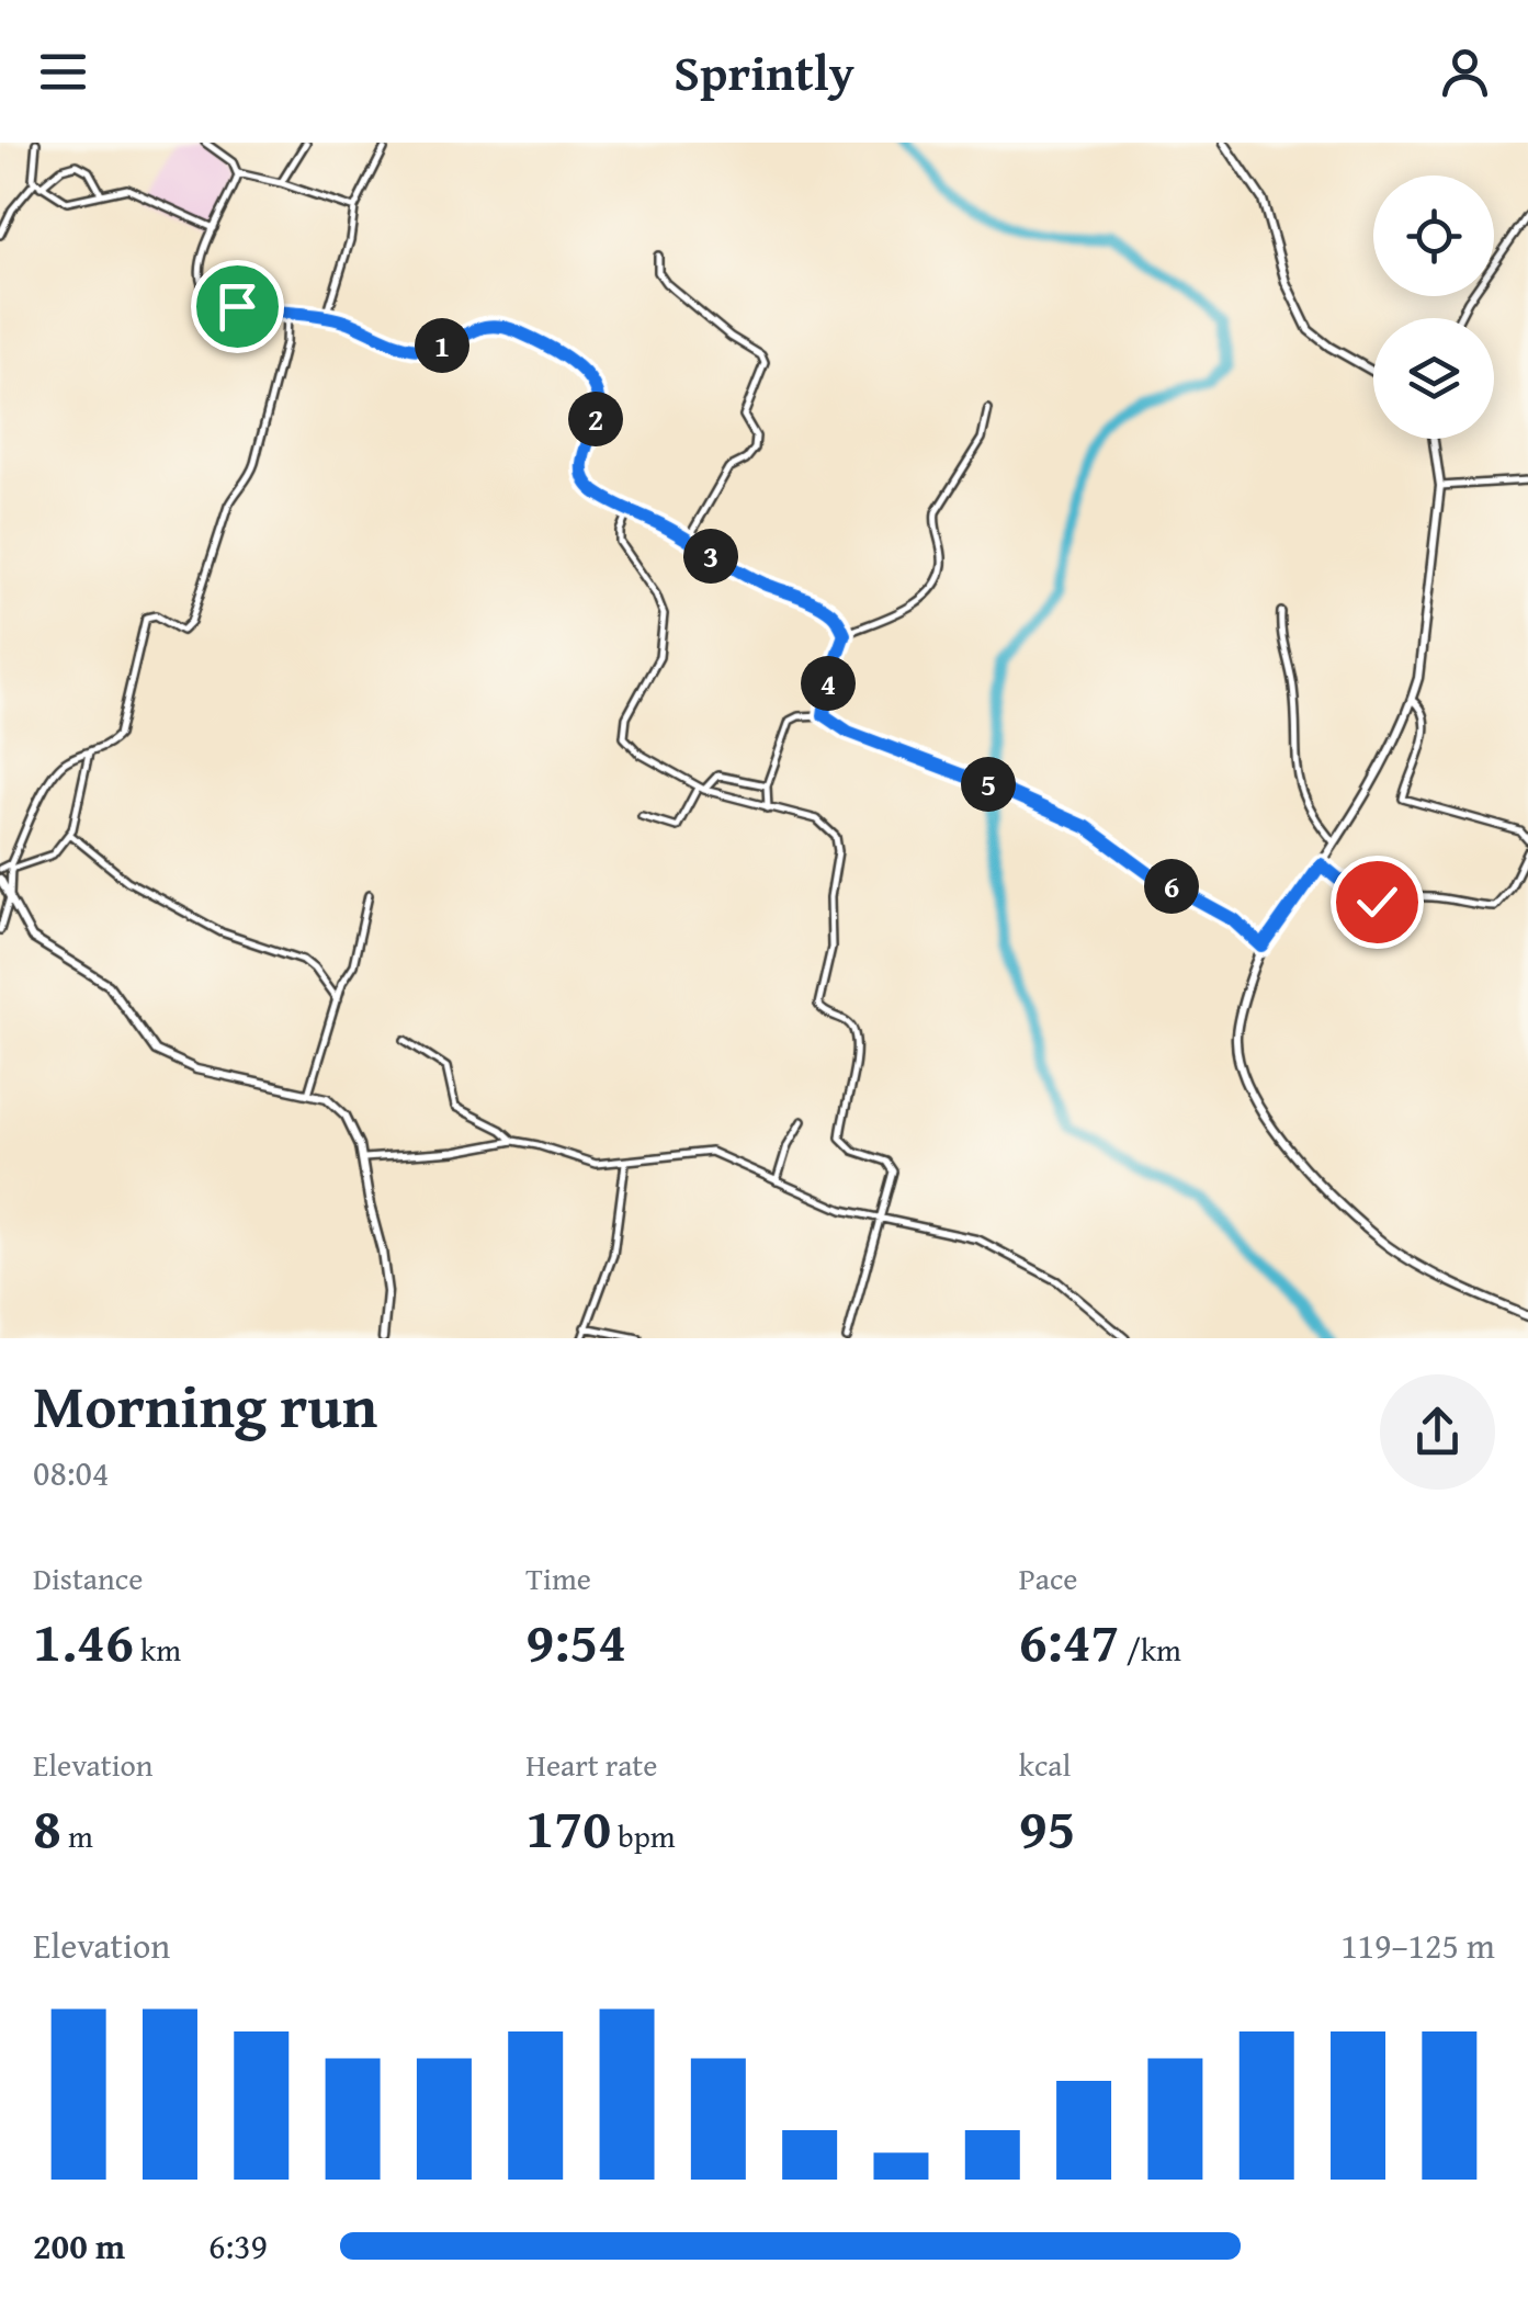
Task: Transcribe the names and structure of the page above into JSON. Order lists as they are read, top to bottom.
{
  "page": {
    "header": "Sprintly",
    "pins": [
      "1",
      "2",
      "3",
      "4",
      "5",
      "6"
    ],
    "heading": ["Morning run", "08:04"],
    "stats": [
      ["Distance", "1.46 km"],
      ["Time", "9:54"],
      ["Pace", "6:47 /km"],
      ["Elevation", "8 m"],
      ["Heart rate", "170 bpm"],
      ["kcal", "95"]
    ],
    "chart": ["Elevation", "119–125 m"],
    "list": [
      {
        "name": "200 m",
        "note": "6:39"
      }
    ]
  }
}
